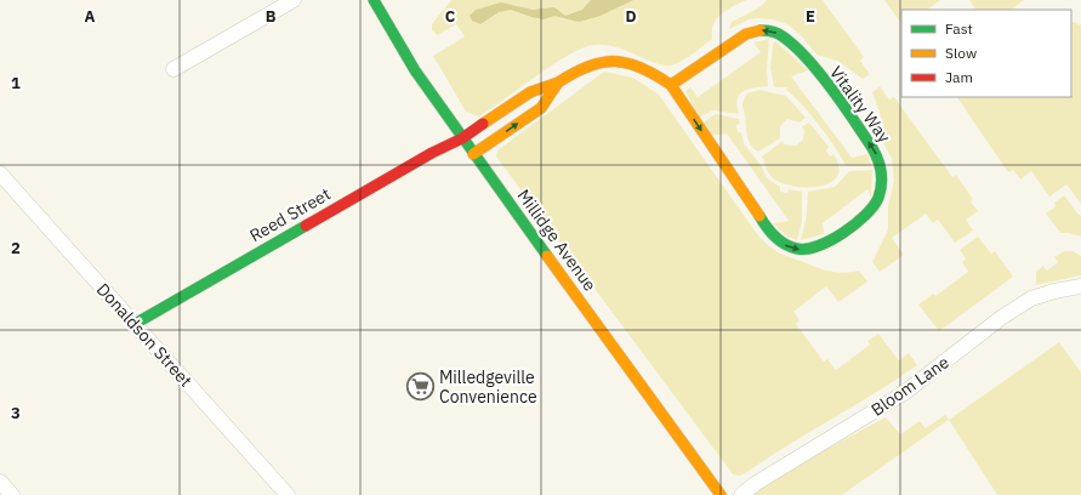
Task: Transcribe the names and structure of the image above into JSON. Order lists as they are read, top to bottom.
{
  "streets": {
    "street": [
      "Vitality Way",
      "Reed Street",
      "Millidge Avenue",
      "Donaldson Street",
      "Bloom Lane"
    ]
  },
  "crossings": [
    ["Vitality Way", "Reed Street"],
    ["Vitality Way", "Millidge Avenue"],
    ["Reed Street", "Millidge Avenue"],
    ["Reed Street", "Donaldson Street"]
  ],
  "places": {
    "supermarket": ["Milledgeville Convenience"]
  },
  "legend": ["Fast", "Slow", "Jam"],
  "grid": {
    "columns": [
      "A",
      "B",
      "C",
      "D",
      "E"
    ],
    "rows": ["1", "2", "3"]
  }
}
